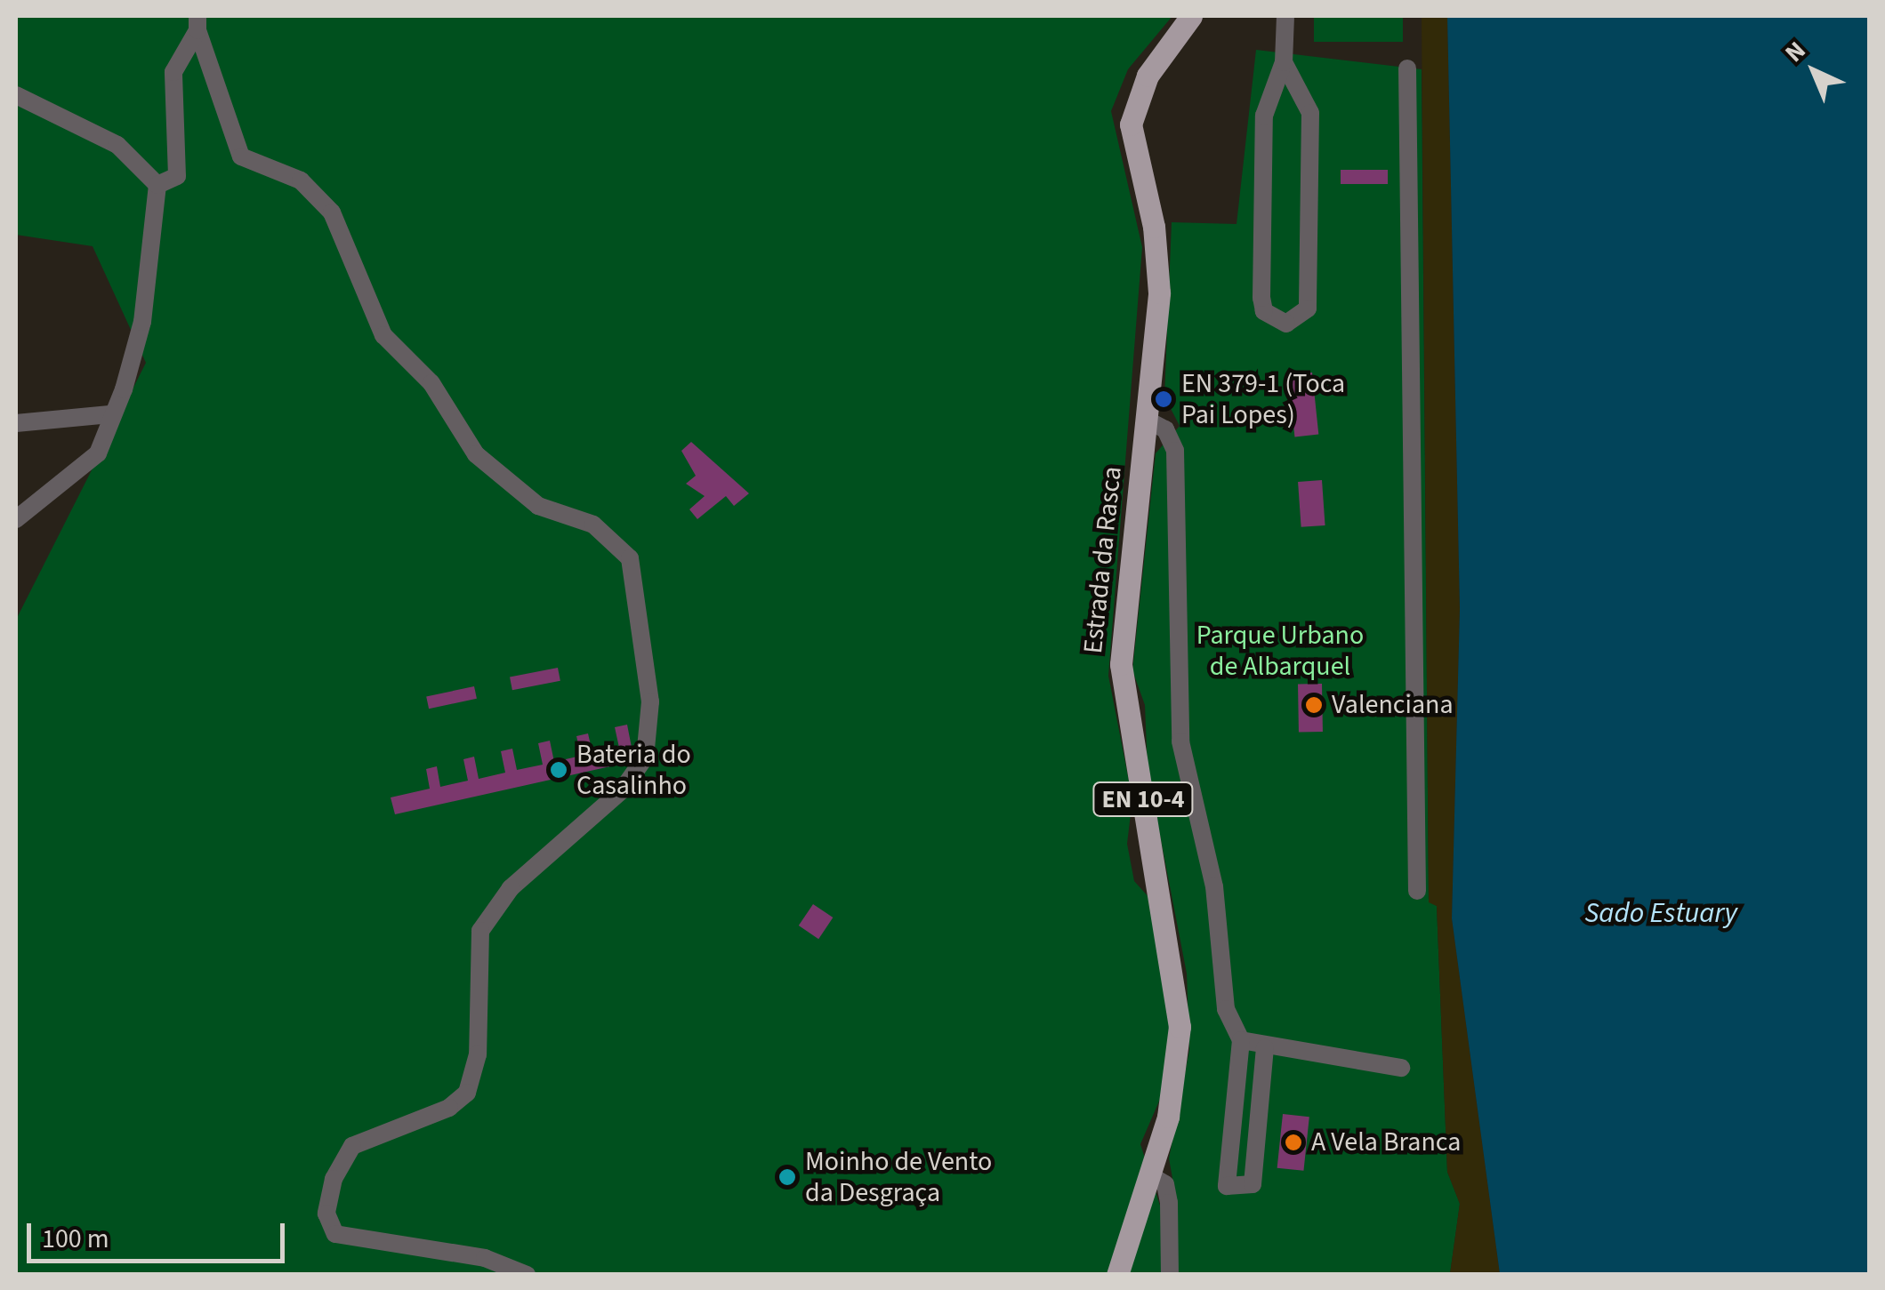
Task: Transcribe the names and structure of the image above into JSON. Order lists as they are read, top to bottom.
{
  "streets": {
    "main road": ["Estrada da Rasca", "EN 10-4"]
  },
  "crossings": [
    ["Estrada da Rasca", "EN 10-4"]
  ],
  "water": ["Sado Estuary"],
  "parks": ["Parque Urbano de Albarquel"],
  "places": [
    "EN 379-1 (Toca Pai Lopes)",
    "Valenciana",
    "Bateria do Casalinho",
    "A Vela Branca",
    "Moinho de Vento da Desgraça"
  ],
  "scale_bar": "100 m",
  "north": "top left"
}
